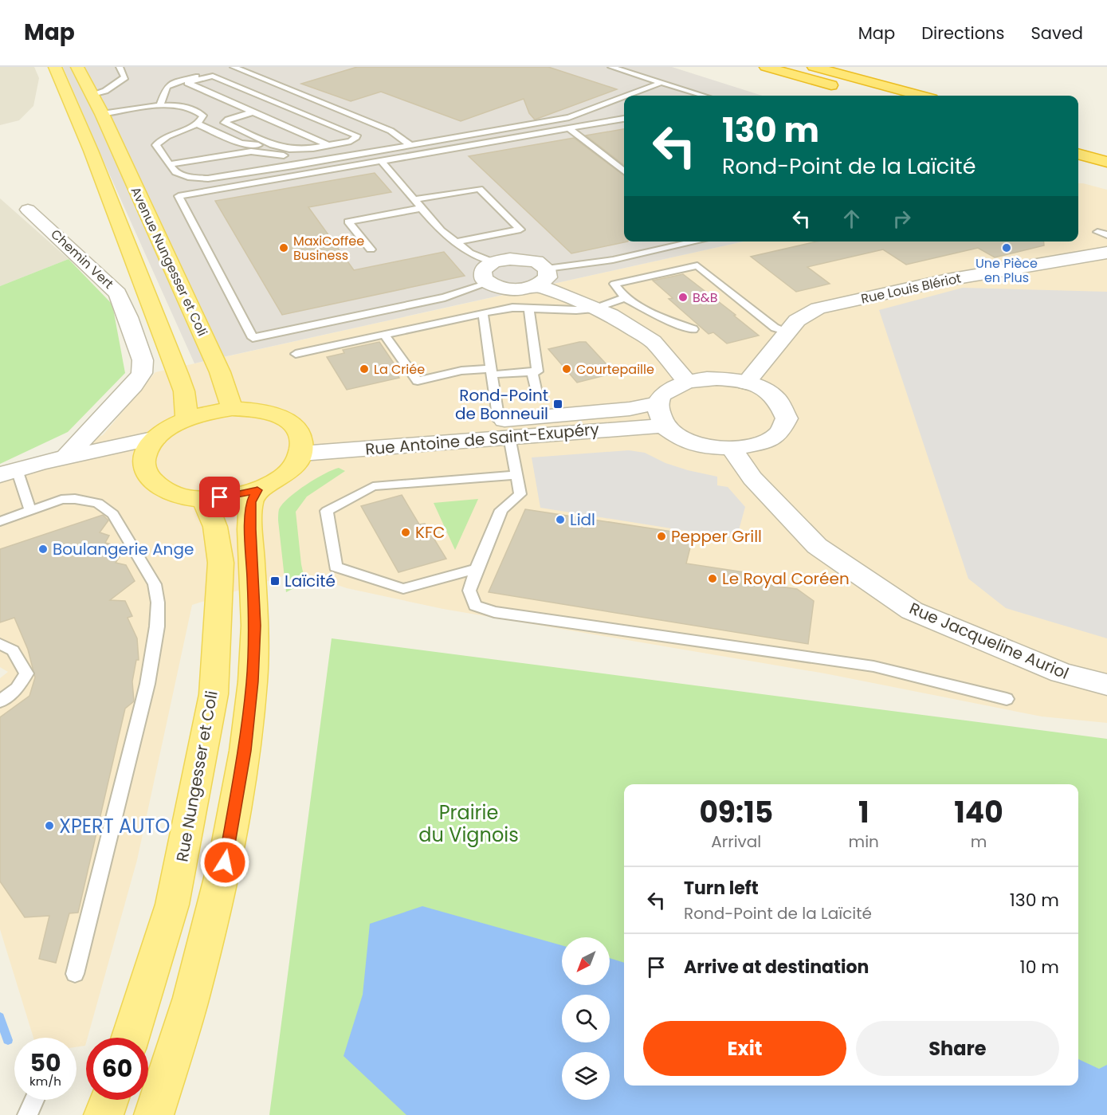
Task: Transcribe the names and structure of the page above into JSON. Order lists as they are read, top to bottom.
{
  "streets": {
    "main road": ["Avenue Nungesser et Coli", "Rue Nungesser et Coli"],
    "street": [
      "Chemin Vert",
      "Rue Louis Blériot",
      "Rue Antoine de Saint-Exupéry",
      "Rue Jacqueline Auriol"
    ]
  },
  "crossings": [
    ["Avenue Nungesser et Coli", "Rue Antoine de Saint-Exupéry"],
    ["Avenue Nungesser et Coli", "Rue Nungesser et Coli"],
    ["Rue Louis Blériot", "Rue Antoine de Saint-Exupéry"],
    ["Rue Louis Blériot", "Rue Jacqueline Auriol"],
    ["Rue Antoine de Saint-Exupéry", "Rue Jacqueline Auriol"],
    ["Rue Antoine de Saint-Exupéry", "Rue Nungesser et Coli"]
  ],
  "parks": ["Prairie du Vignois"],
  "places": {
    "other": [
      "MaxiCoffee Business",
      "Une Pièce en Plus",
      "B&B",
      "La Criée",
      "Courtepaille",
      "Lidl",
      "KFC",
      "Pepper Grill",
      "Boulangerie Ange",
      "Le Royal Coréen",
      "XPERT AUTO"
    ],
    "transit": ["Rond-Point de Bonneuil", "Laïcité"]
  },
  "north": "bottom left",
  "page": {
    "header": "Map",
    "nav": ["Map", "Directions", "Saved"],
    "turn": ["130 m", "Rond-Point de la Laïcité"],
    "eta": [
      "09:15",
      "Arrival",
      "1",
      "min",
      "140",
      "m"
    ],
    "list": [
      {
        "name": "Turn left",
        "note": "Rond-Point de la Laïcité",
        "value": "130 m"
      },
      {
        "name": "Arrive at destination",
        "value": "10 m"
      }
    ],
    "buttons": ["Exit", "Share"],
    "speed": "50 km/h",
    "limit": "60"
  }
}
